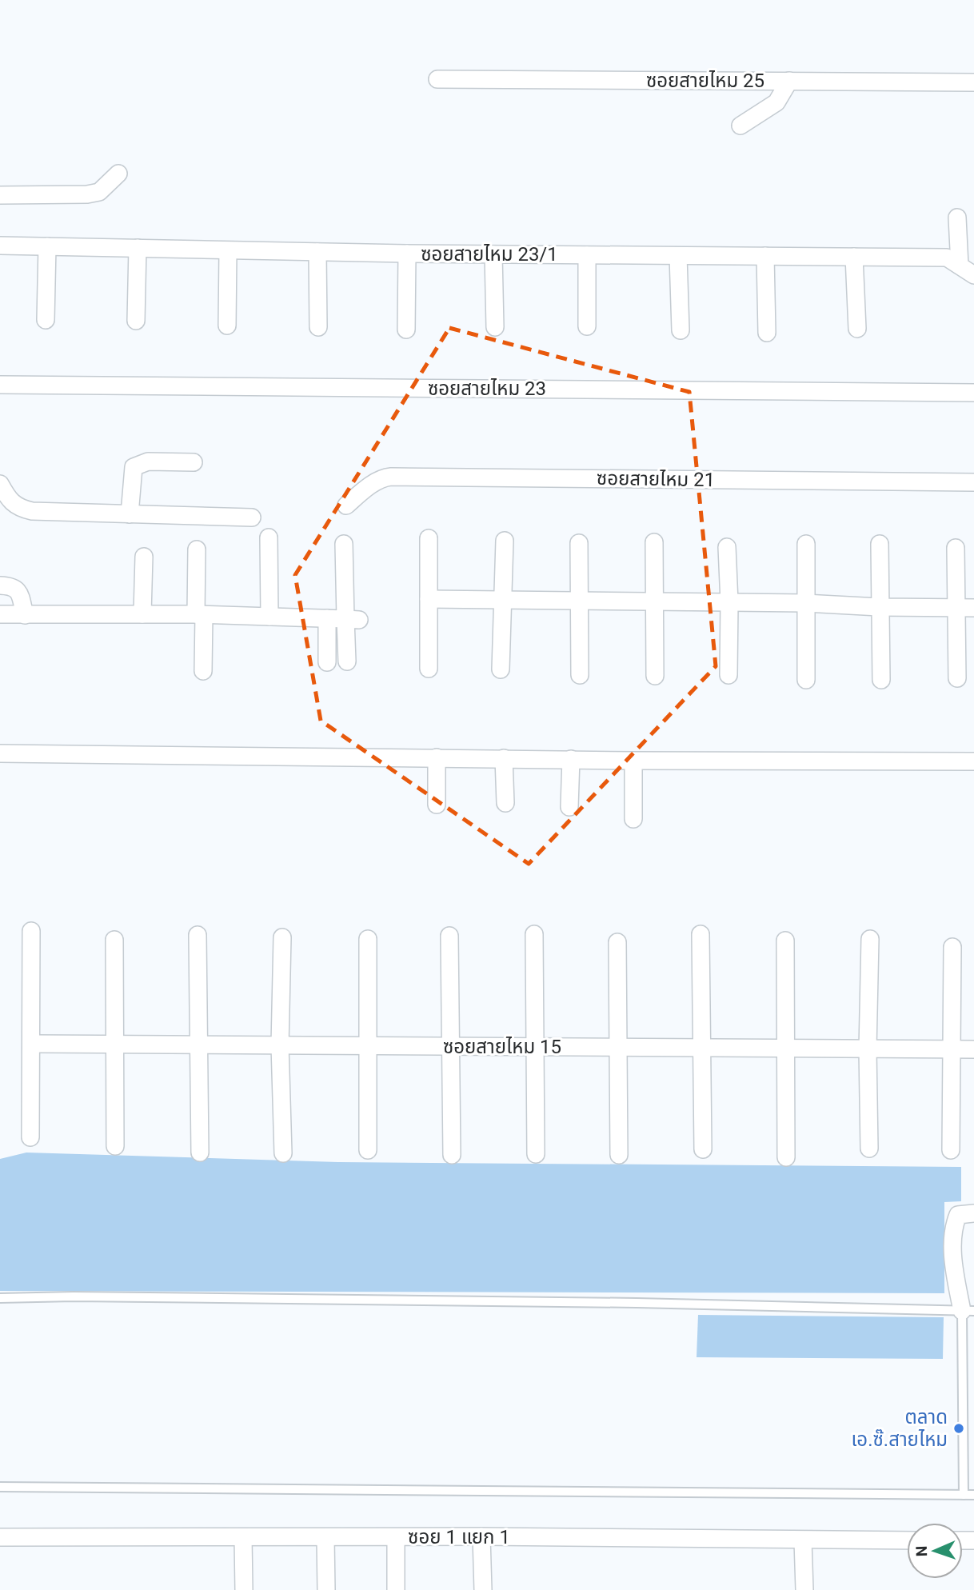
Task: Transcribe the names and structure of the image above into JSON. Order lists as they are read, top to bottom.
{
  "streets": {
    "street": [
      "ซอยสายไหม 25",
      "ซอยสายไหม 23/1",
      "ซอยสายไหม 23",
      "ซอยสายไหม 21",
      "ซอยสายไหม 15",
      "ซอย 1 แยก 1"
    ]
  },
  "places": ["ตลาด เอ.ซ๊.สายไหม"],
  "north": "left"
}
